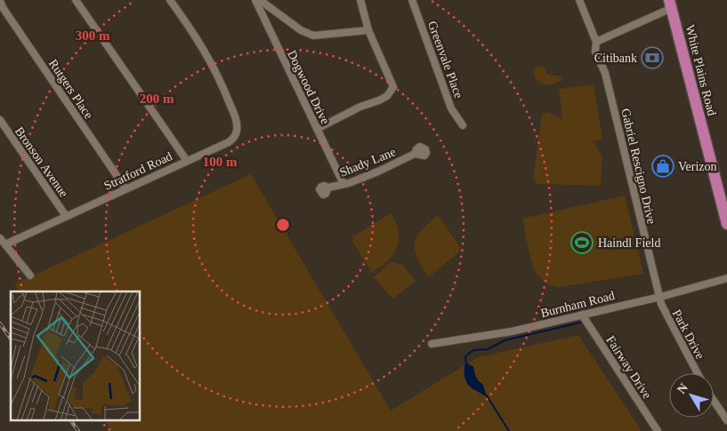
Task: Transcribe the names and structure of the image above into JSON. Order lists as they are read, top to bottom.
{
  "streets": {
    "main road": ["White Plains Road"],
    "street": [
      "Greenvale Place",
      "Dogwood Drive",
      "Rutgers Place",
      "Bronson Avenue",
      "Shady Lane",
      "Gabriel Rescigno Drive",
      "Stratford Road",
      "Burnham Road",
      "Park Drive",
      "Fairway Drive"
    ]
  },
  "crossings": [
    ["Dogwood Drive", "Shady Lane"],
    ["Rutgers Place", "Stratford Road"],
    ["Bronson Avenue", "Stratford Road"],
    ["Gabriel Rescigno Drive", "Burnham Road"],
    ["Gabriel Rescigno Drive", "Park Drive"],
    ["Burnham Road", "Park Drive"],
    ["Burnham Road", "Fairway Drive"]
  ],
  "places": {
    "bank": ["Citibank"],
    "shop": ["Verizon"],
    "sports": ["Haindl Field"]
  },
  "north": "top left",
  "rings": ["300 m", "200 m", "100 m"]
}
